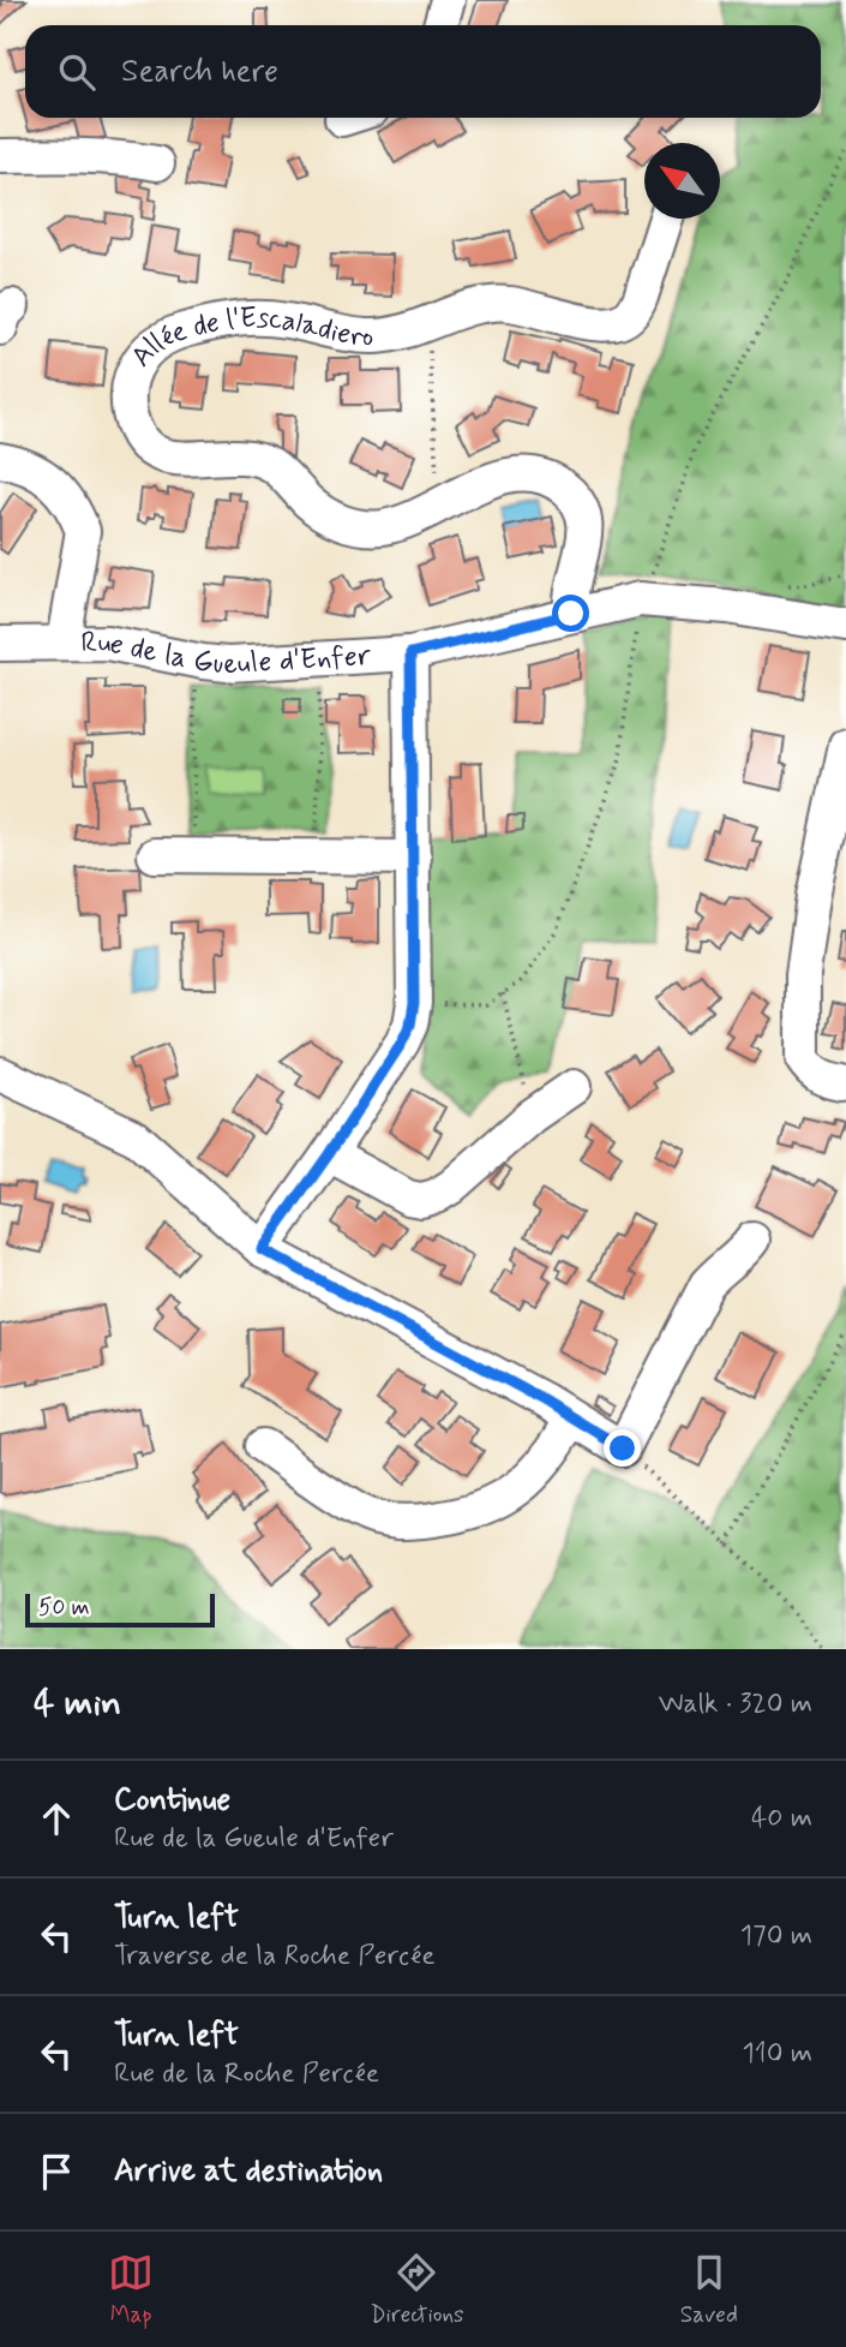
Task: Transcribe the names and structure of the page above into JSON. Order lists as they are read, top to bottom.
{
  "streets": {
    "street": ["Allée de l'Escaladiero", "Rue de la Gueule d'Enfer"]
  },
  "crossings": [
    ["Allée de l'Escaladiero", "Rue de la Gueule d'Enfer"]
  ],
  "scale_bar": "50 m",
  "north": "top left",
  "page": {
    "search": "Search here",
    "scale": "50 m",
    "heading": ["4 min", "Walk · 320 m"],
    "list": [
      ["Continue", "Rue de la Gueule d'Enfer", "40 m"],
      ["Turn left", "Traverse de la Roche Percée", "170 m"],
      ["Turn left", "Rue de la Roche Percée", "110 m"],
      "Arrive at destination"
    ],
    "nav": ["Map", "Directions", "Saved"]
  }
}
